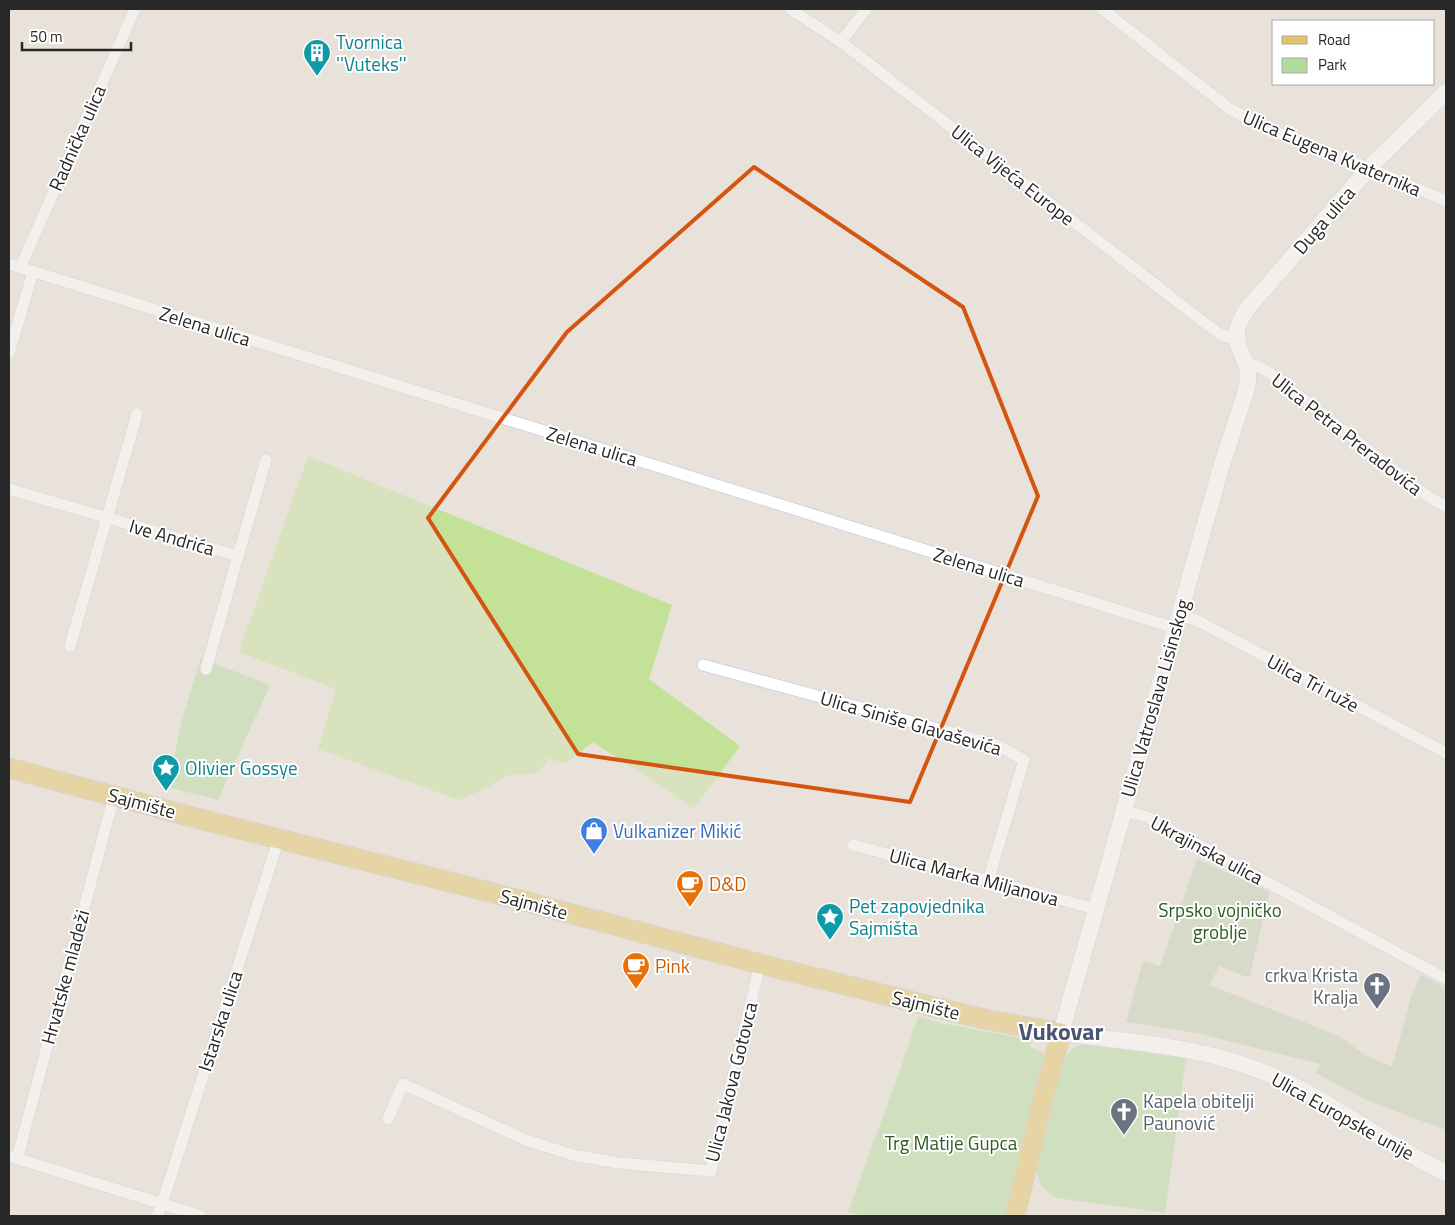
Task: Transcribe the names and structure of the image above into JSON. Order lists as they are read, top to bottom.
{
  "streets": {
    "main road": [
      "Duga ulica",
      "Ulica Vatroslava Lisinskog",
      "Sajmište",
      "Ulica Europske unije"
    ],
    "street": [
      "Radnička ulica",
      "Ulica Eugena Kvaternika",
      "Ulica Vijeća Europe",
      "Zelena ulica",
      "Ulica Petra Preradovića",
      "Ive Andrića",
      "Uilca Tri ruže",
      "Ulica Siniše Glavaševića",
      "Ukrajinska ulica",
      "Ulica Marka Miljanova",
      "Hrvatske mladeži",
      "Istarska ulica",
      "Ulica Jakova Gotovca"
    ]
  },
  "crossings": [
    ["Radnička ulica", "Zelena ulica"],
    ["Ulica Eugena Kvaternika", "Duga ulica"],
    ["Ulica Vijeća Europe", "Duga ulica"],
    ["Zelena ulica", "Uilca Tri ruže"],
    ["Zelena ulica", "Ulica Vatroslava Lisinskog"],
    ["Ulica Petra Preradovića", "Ulica Vatroslava Lisinskog"],
    ["Uilca Tri ruže", "Ulica Vatroslava Lisinskog"],
    ["Ulica Vatroslava Lisinskog", "Sajmište"],
    ["Ulica Vatroslava Lisinskog", "Ukrajinska ulica"],
    ["Ulica Vatroslava Lisinskog", "Ulica Marka Miljanova"],
    ["Ulica Vatroslava Lisinskog", "Ulica Europske unije"],
    ["Ulica Siniše Glavaševića", "Ulica Marka Miljanova"],
    ["Sajmište", "Hrvatske mladeži"],
    ["Sajmište", "Istarska ulica"],
    ["Sajmište", "Ulica Jakova Gotovca"],
    ["Sajmište", "Ulica Europske unije"]
  ],
  "districts": ["Vukovar"],
  "parks": ["Srpsko vojničko groblje", "Trg Matije Gupca"],
  "places": {
    "building": ["Tvornica ''Vuteks''"],
    "place": ["Olivier Gossye", "Pet zapovjednika Sajmišta"],
    "shop": ["Vulkanizer Mikić"],
    "cafe": ["D&D", "Pink"],
    "church": ["crkva Krista Kralja", "Kapela obitelji Paunović"]
  },
  "legend": ["Road", "Park"],
  "scale_bar": "50 m"
}
